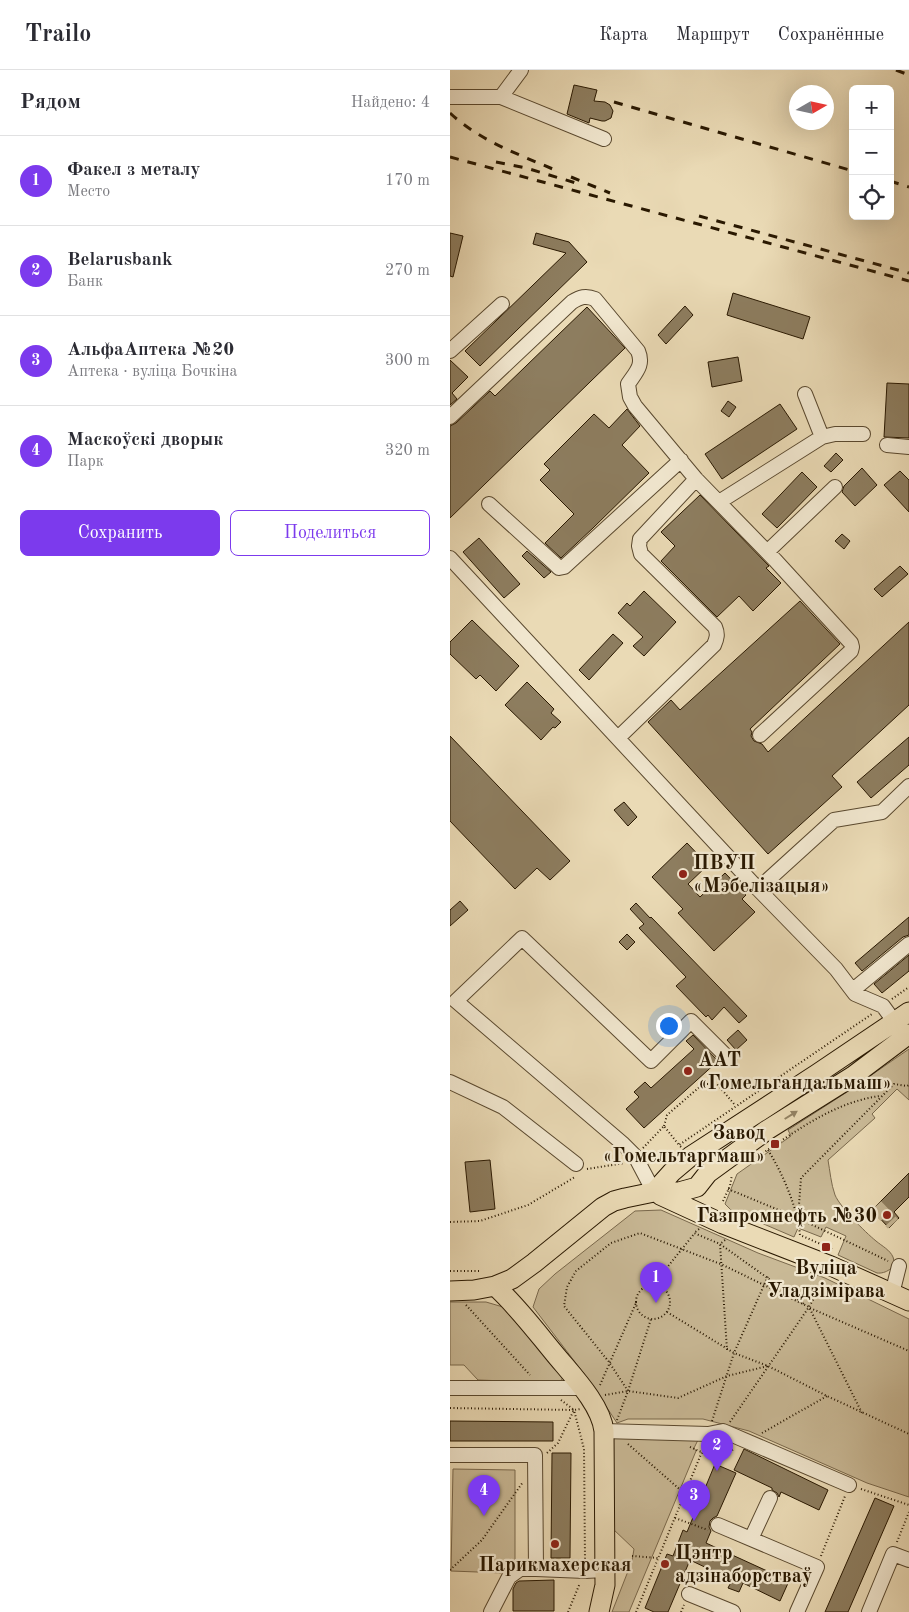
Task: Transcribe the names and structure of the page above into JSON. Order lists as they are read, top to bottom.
{
  "places": {
    "other": [
      "ПВУП «Мэбелізацыя»",
      "ААТ «Гомельгандальмаш»",
      "Газпромнефть №30",
      "Парикмахерская",
      "Цэнтр адзінаборстваў"
    ],
    "transit": ["Завод «Гомельтаргмаш»", "Вуліца Уладзімірава"]
  },
  "north": "right",
  "page": {
    "header": "Trailo",
    "nav": ["Карта", "Маршрут", "Сохранённые"],
    "heading": ["Рядом", "Найдено: 4"],
    "map_buttons": ["+", "−"],
    "list": [
      {
        "mark": "1",
        "name": "Факел з металу",
        "note": "Место",
        "value": "170 m"
      },
      {
        "mark": "2",
        "name": "Belarusbank",
        "note": "Банк",
        "value": "270 m"
      },
      {
        "mark": "3",
        "name": "АльфаАптека №20",
        "note": "Аптека · вуліца Бочкіна",
        "value": "300 m"
      },
      {
        "mark": "4",
        "name": "Маскоўскі дворык",
        "note": "Парк",
        "value": "320 m"
      }
    ],
    "buttons": ["Сохранить", "Поделиться"],
    "pins": [
      "1",
      "2",
      "4",
      "3"
    ]
  }
}
